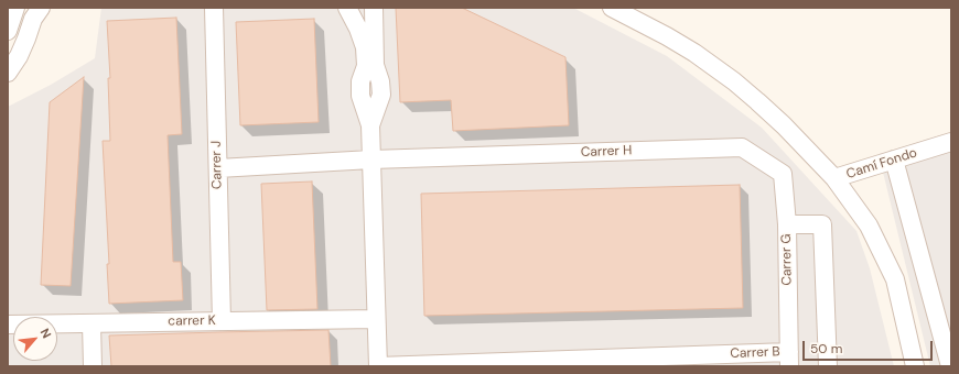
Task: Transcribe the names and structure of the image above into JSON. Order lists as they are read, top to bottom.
{
  "streets": {
    "street": [
      "Carrer H",
      "Camí Fondo",
      "Carrer J",
      "Carrer G",
      "carrer K",
      "Carrer B"
    ]
  },
  "crossings": [
    ["Carrer H", "Carrer G"],
    ["Carrer J", "carrer K"],
    ["Carrer G", "Carrer B"]
  ],
  "scale_bar": "50 m",
  "north": "top right"
}
